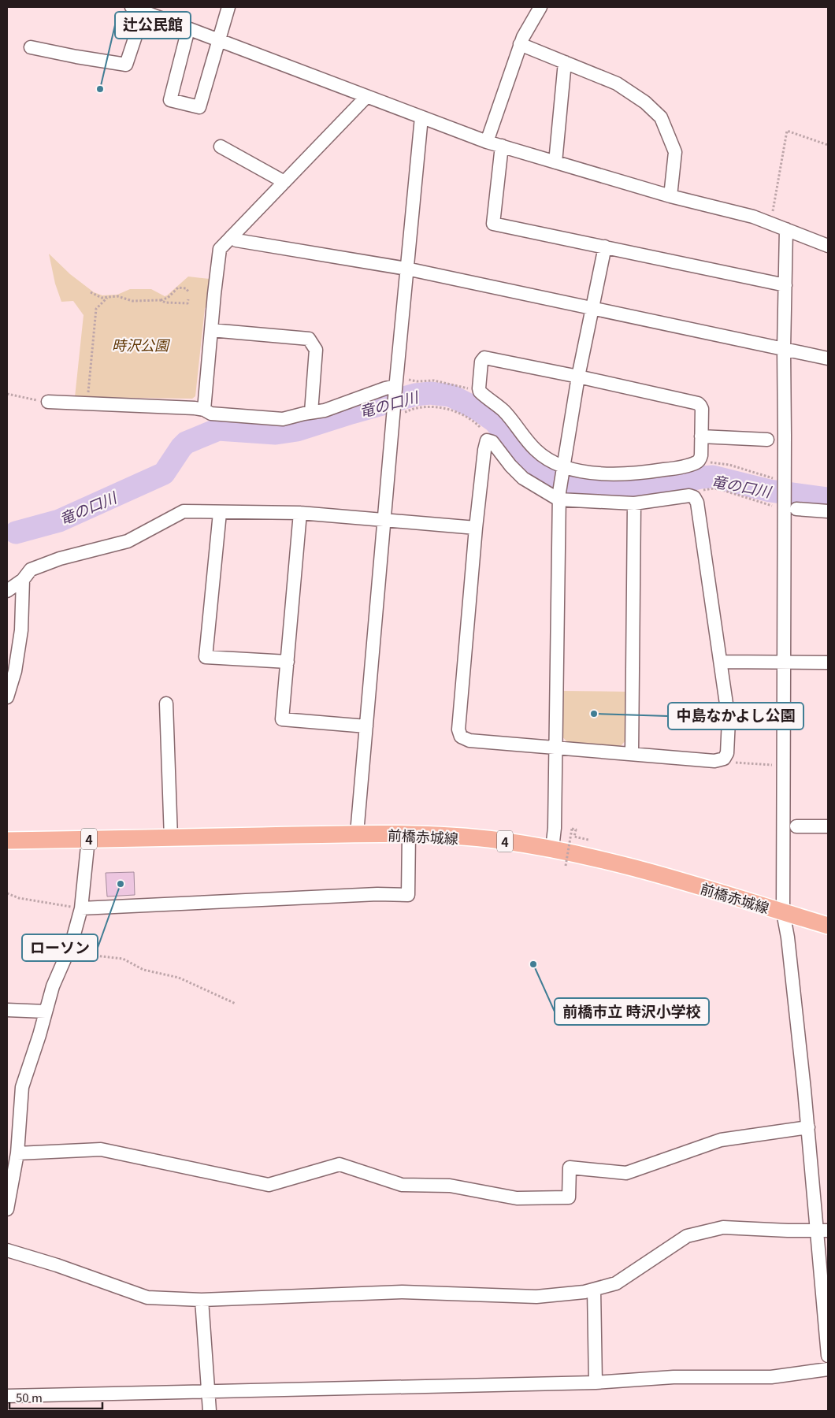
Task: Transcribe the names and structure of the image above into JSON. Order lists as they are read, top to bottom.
{
  "streets": {
    "main road": ["前橋赤城線", "4"]
  },
  "water": ["竜の口川"],
  "parks": ["時沢公園"],
  "places": [
    "辻公民館",
    "中島なかよし公園",
    "ローソン",
    "前橋市立 時沢小学校"
  ],
  "scale_bar": "50 m"
}
